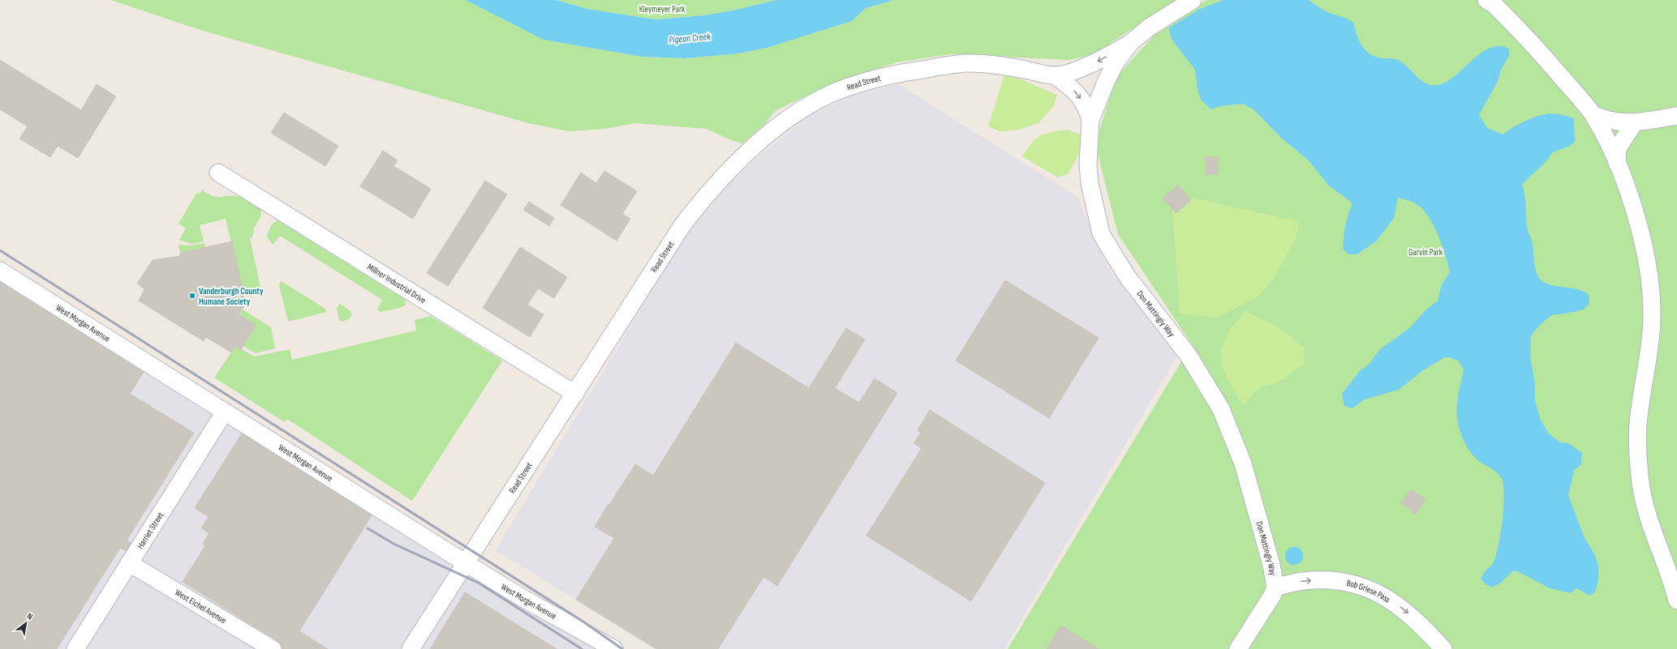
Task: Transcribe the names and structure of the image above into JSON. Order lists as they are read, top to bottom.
{
  "streets": {
    "street": [
      "Read Street",
      "Millner Industrial Drive",
      "Don Mattingly Way",
      "West Morgan Avenue",
      "Harriet Street",
      "Bob Griese Pass",
      "West Eichel Avenue"
    ]
  },
  "crossings": [
    ["Read Street", "Millner Industrial Drive"],
    ["Read Street", "Don Mattingly Way"],
    ["Read Street", "West Morgan Avenue"],
    ["Don Mattingly Way", "Bob Griese Pass"],
    ["West Morgan Avenue", "Harriet Street"],
    ["Harriet Street", "West Eichel Avenue"]
  ],
  "one_way": ["Bob Griese Pass"],
  "water": ["Pigeon Creek"],
  "parks": ["Kleymeyer Park", "Garvin Park"],
  "places": ["Vanderburgh County Humane Society"],
  "north": "top right"
}
